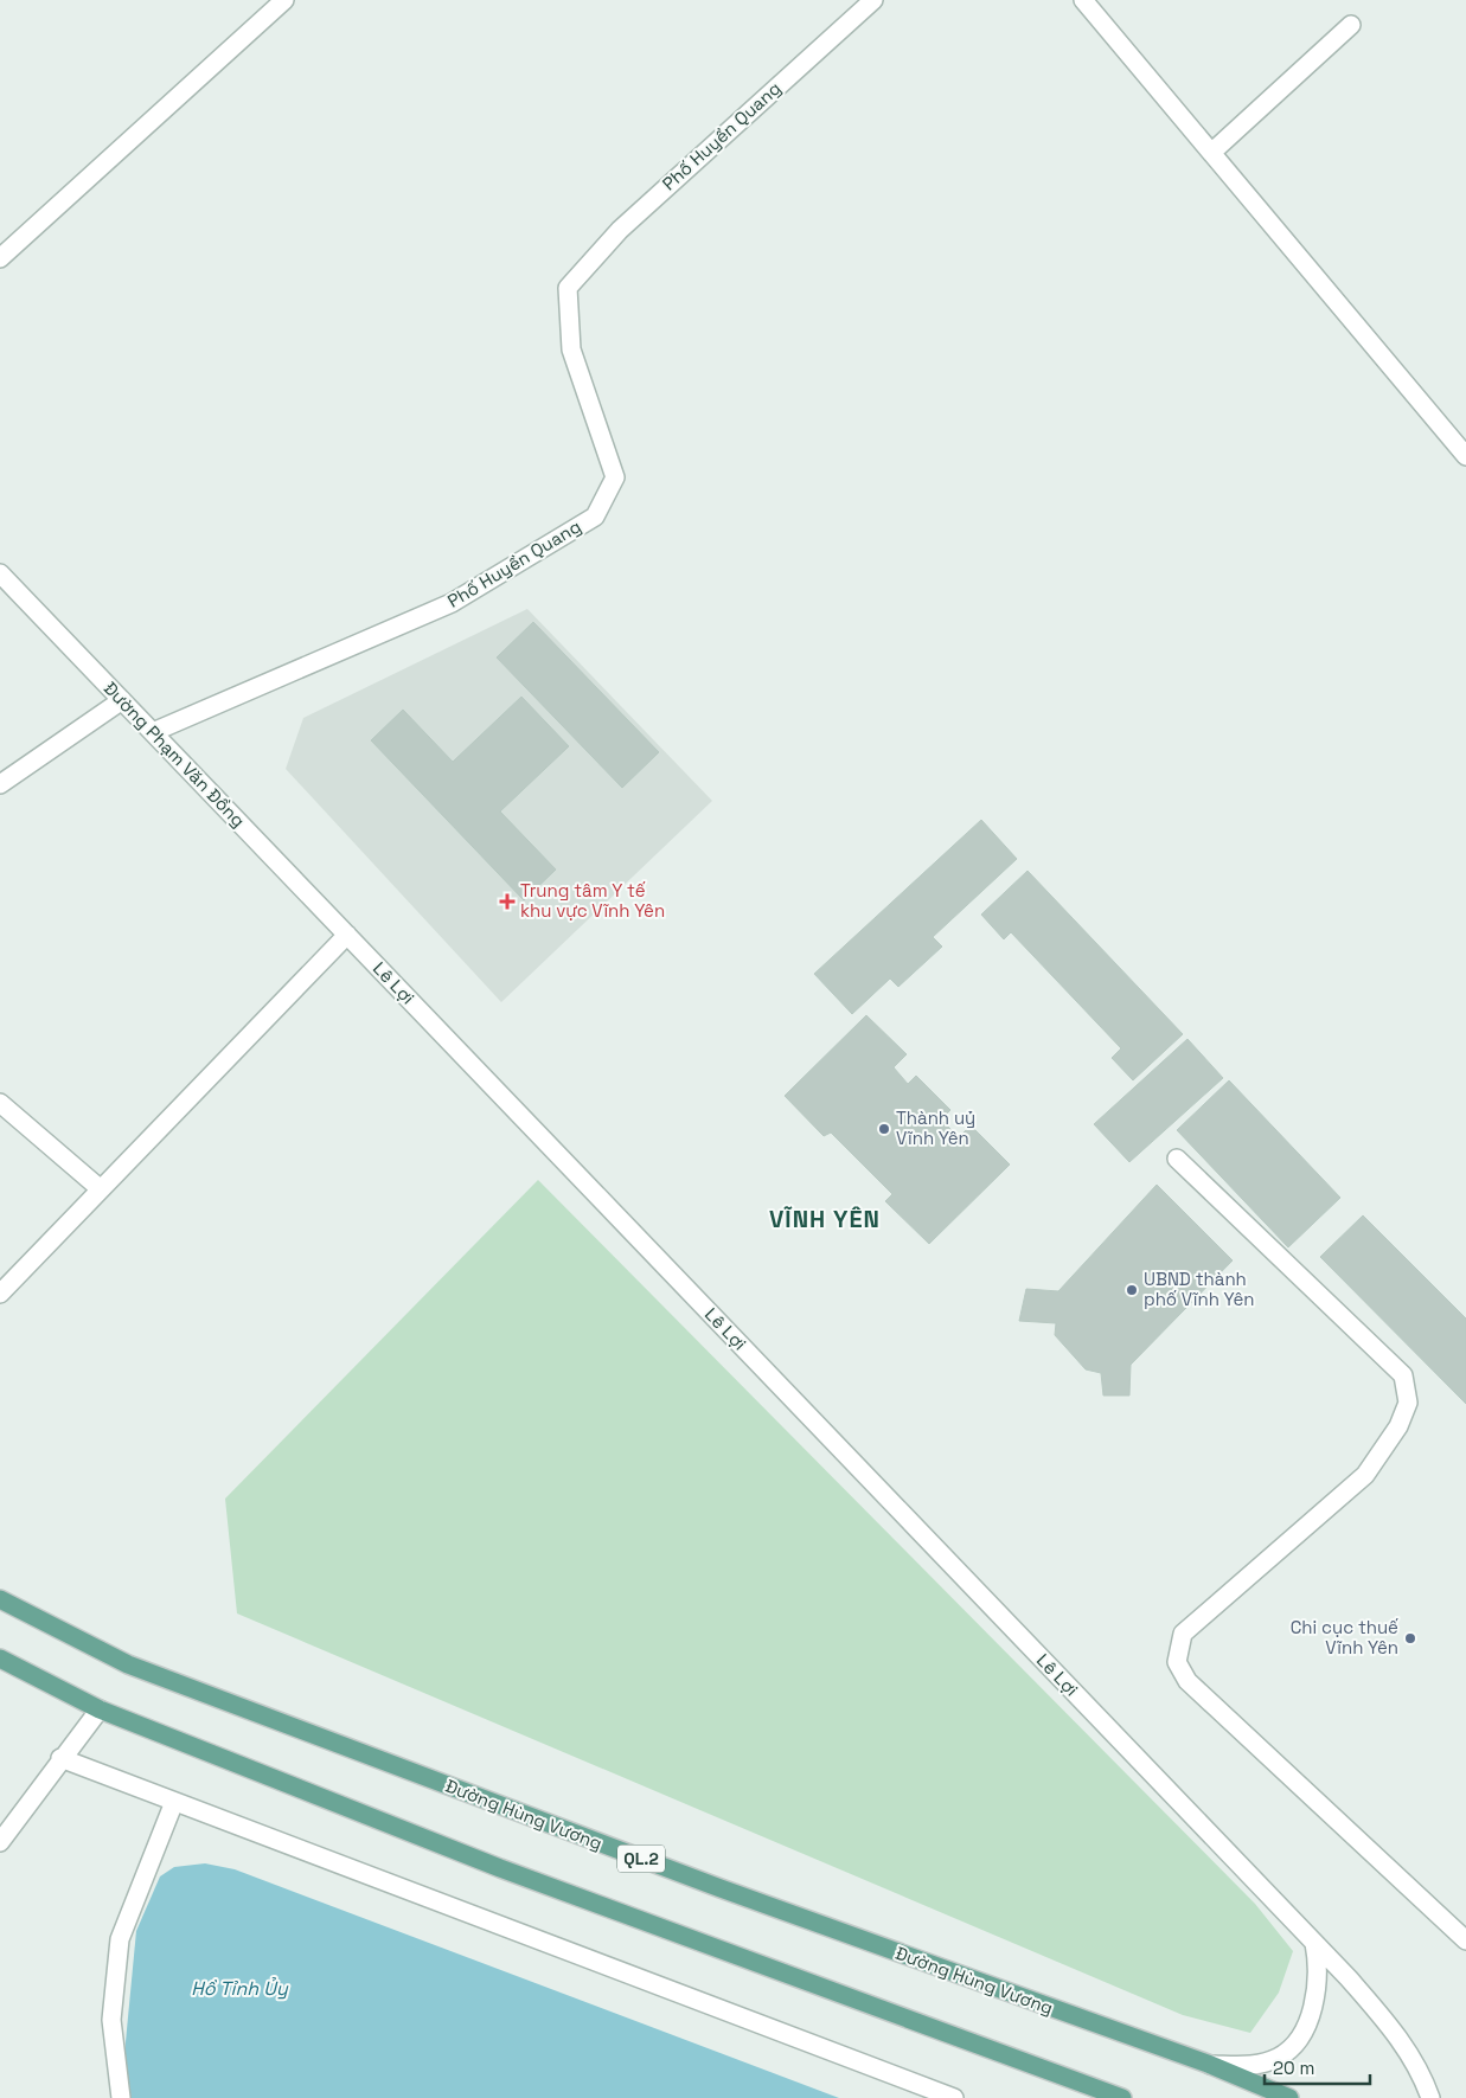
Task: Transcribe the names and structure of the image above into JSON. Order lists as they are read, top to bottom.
{
  "streets": {
    "main road": ["Đường Hùng Vương", "QL.2"],
    "street": ["Phố Huyền Quang", "Đường Phạm Văn Đồng", "Lê Lợi"]
  },
  "crossings": [
    ["Phố Huyền Quang", "Đường Phạm Văn Đồng"],
    ["Đường Phạm Văn Đồng", "Lê Lợi"]
  ],
  "districts": ["VĨNH YÊN"],
  "water": ["Hồ Tỉnh Ủy"],
  "places": {
    "health": ["Trung tâm Y tế khu vực Vĩnh Yên"],
    "other": ["Thành uỷ Vĩnh Yên", "UBND thành phố Vĩnh Yên", "Chi cục thuế Vĩnh Yên"]
  },
  "scale_bar": "20 m"
}
